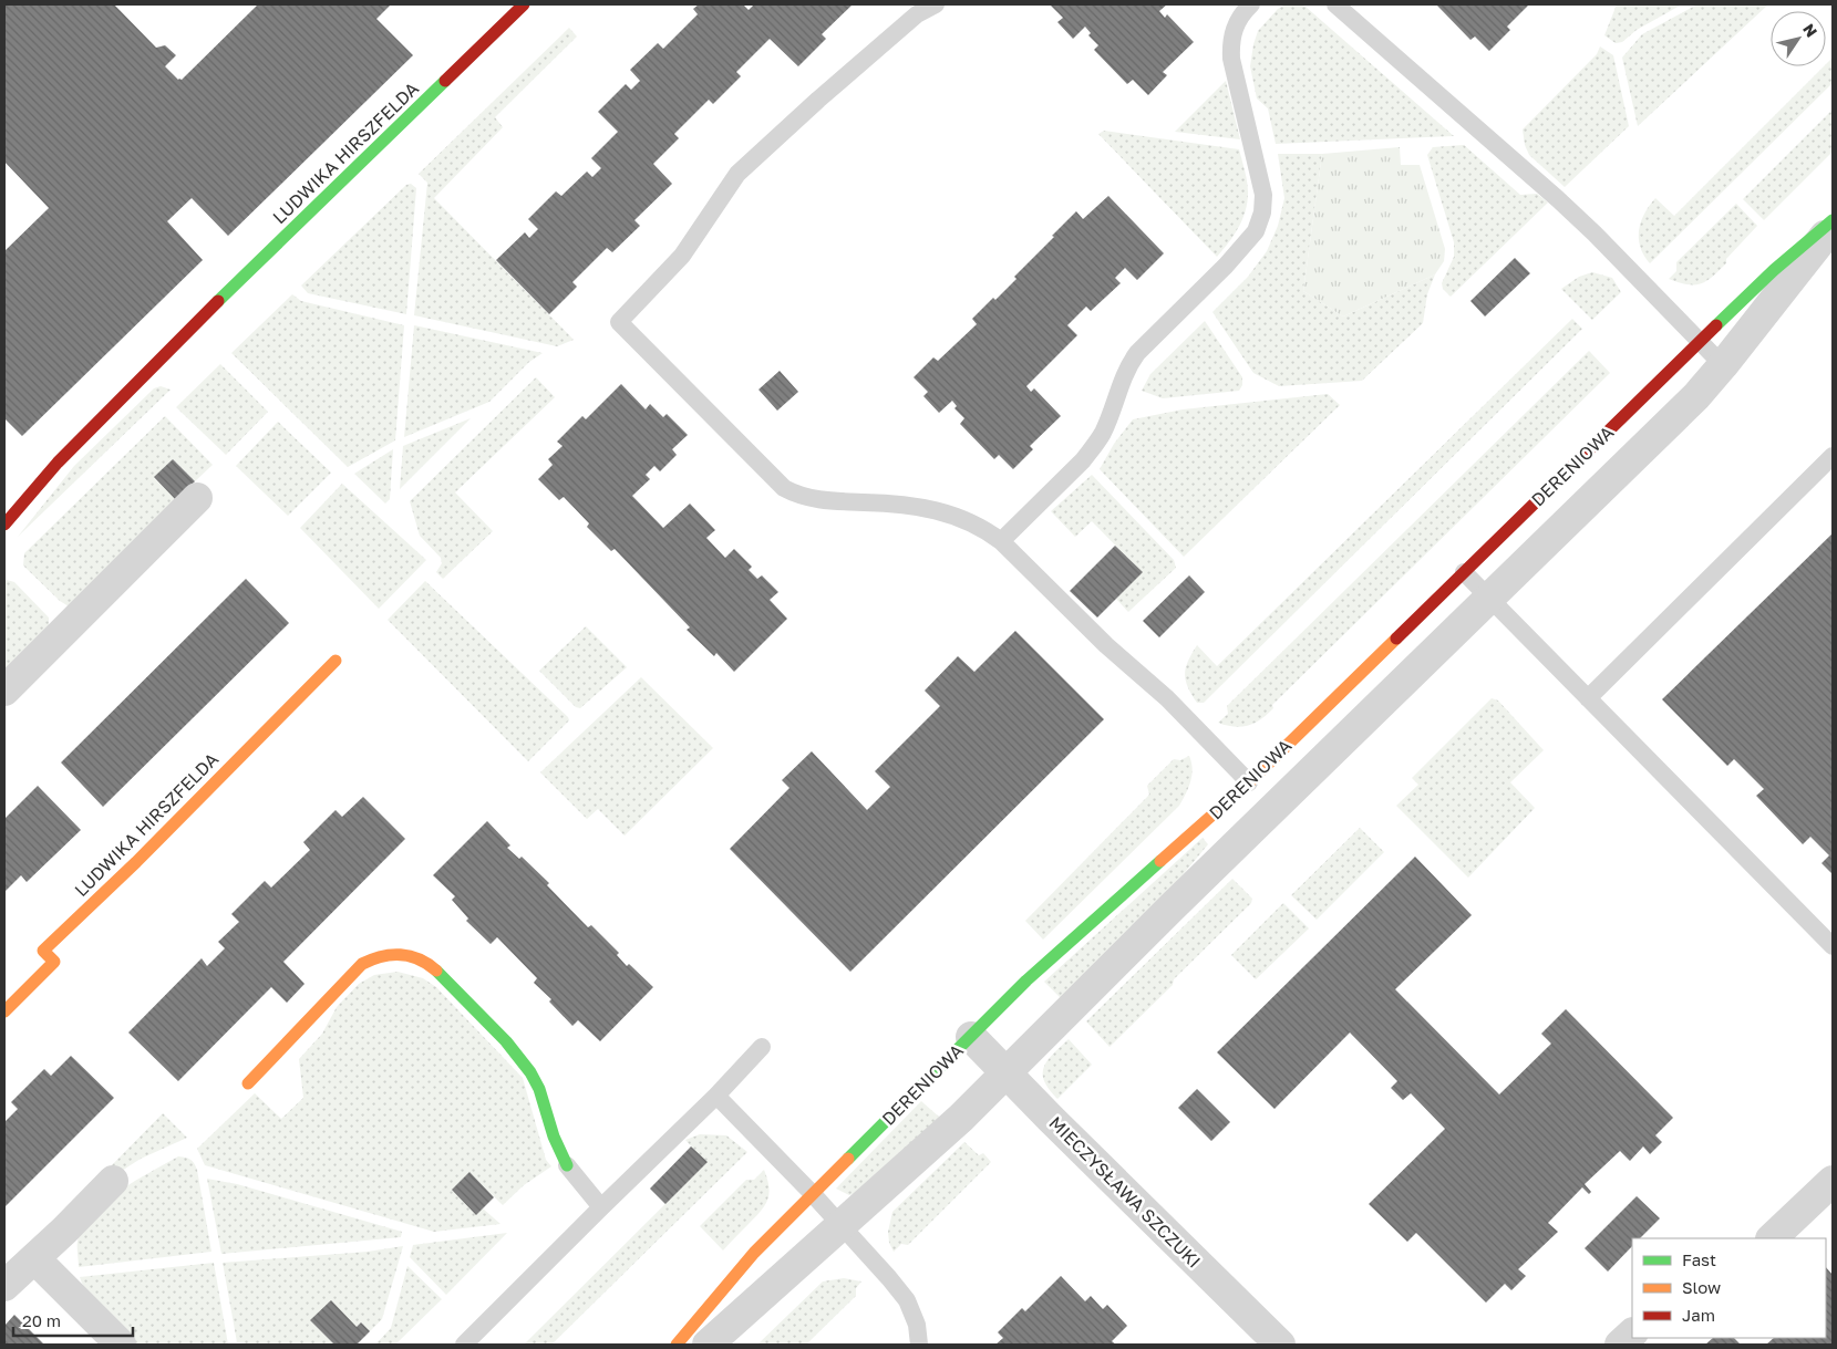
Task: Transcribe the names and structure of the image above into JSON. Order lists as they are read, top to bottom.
{
  "streets": {
    "street": ["LUDWIKA HIRSZFELDA", "DERENIOWA", "MIECZYSŁAWA SZCZUKI"]
  },
  "crossings": [
    ["DERENIOWA", "MIECZYSŁAWA SZCZUKI"]
  ],
  "legend": ["Fast", "Slow", "Jam"],
  "scale_bar": "20 m",
  "north": "top right"
}
